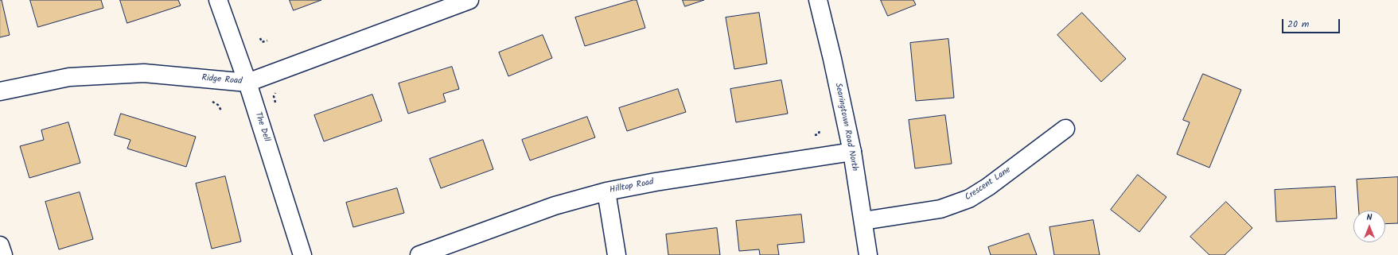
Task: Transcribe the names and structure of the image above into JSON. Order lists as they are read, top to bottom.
{
  "streets": {
    "street": [
      "Ridge Road",
      "The Dell",
      "Searingtown Road North",
      "Crescent Lane",
      "Hilltop Road"
    ]
  },
  "crossings": [
    ["Ridge Road", "The Dell"],
    ["Searingtown Road North", "Crescent Lane"],
    ["Searingtown Road North", "Hilltop Road"]
  ],
  "scale_bar": "20 m",
  "north": "top"
}
